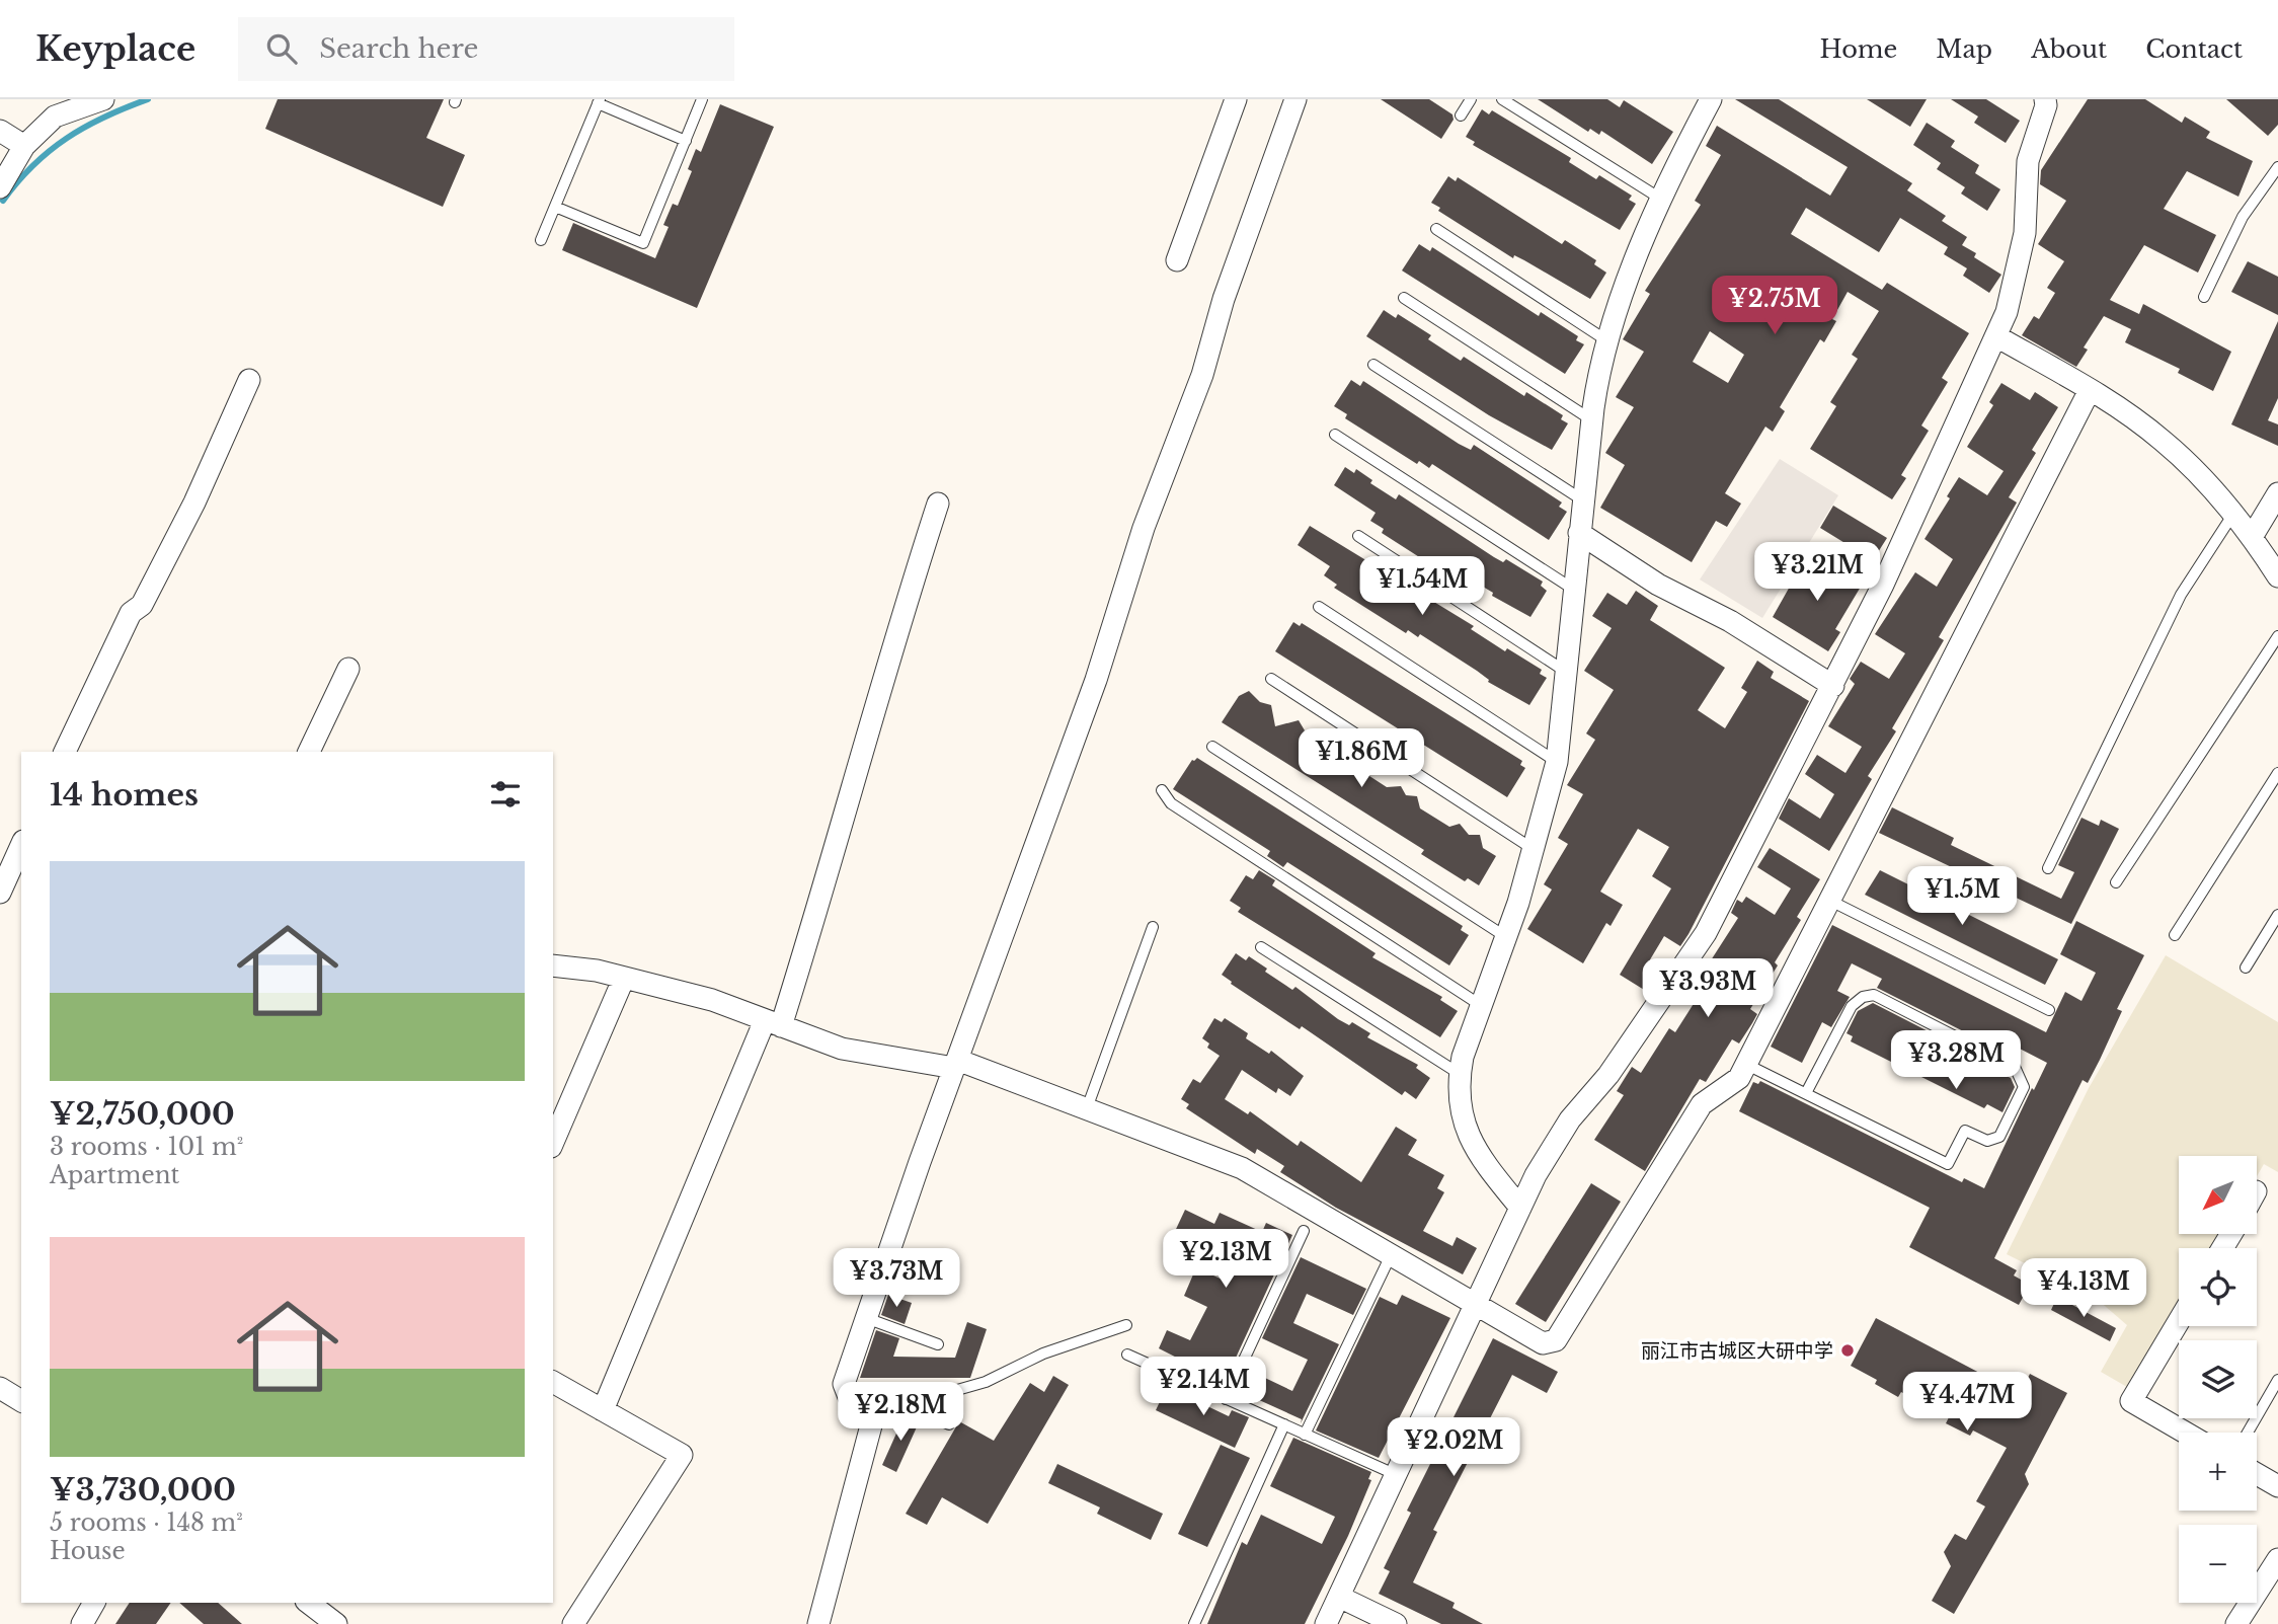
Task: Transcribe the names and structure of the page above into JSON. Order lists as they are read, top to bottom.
{
  "places": ["丽江市古城区大研中学"],
  "north": "bottom left",
  "page": {
    "header": "Keyplace",
    "search": "Search here",
    "nav": [
      "Home",
      "Map",
      "About",
      "Contact"
    ],
    "price": [
      "¥2.75M",
      "¥3.21M",
      "¥1.54M",
      "¥1.86M",
      "¥1.5M",
      "¥3.93M",
      "¥3.28M",
      "¥2.13M",
      "¥3.73M",
      "¥4.13M",
      "¥2.14M",
      "¥4.47M",
      "¥2.18M",
      "¥2.02M"
    ],
    "heading": "14 homes",
    "list": [
      {
        "name": "¥2,750,000",
        "note": "3 rooms · 101 m² · Apartment"
      },
      {
        "name": "¥3,730,000",
        "note": "5 rooms · 148 m² · House"
      }
    ],
    "map_buttons": ["+", "−"]
  }
}
